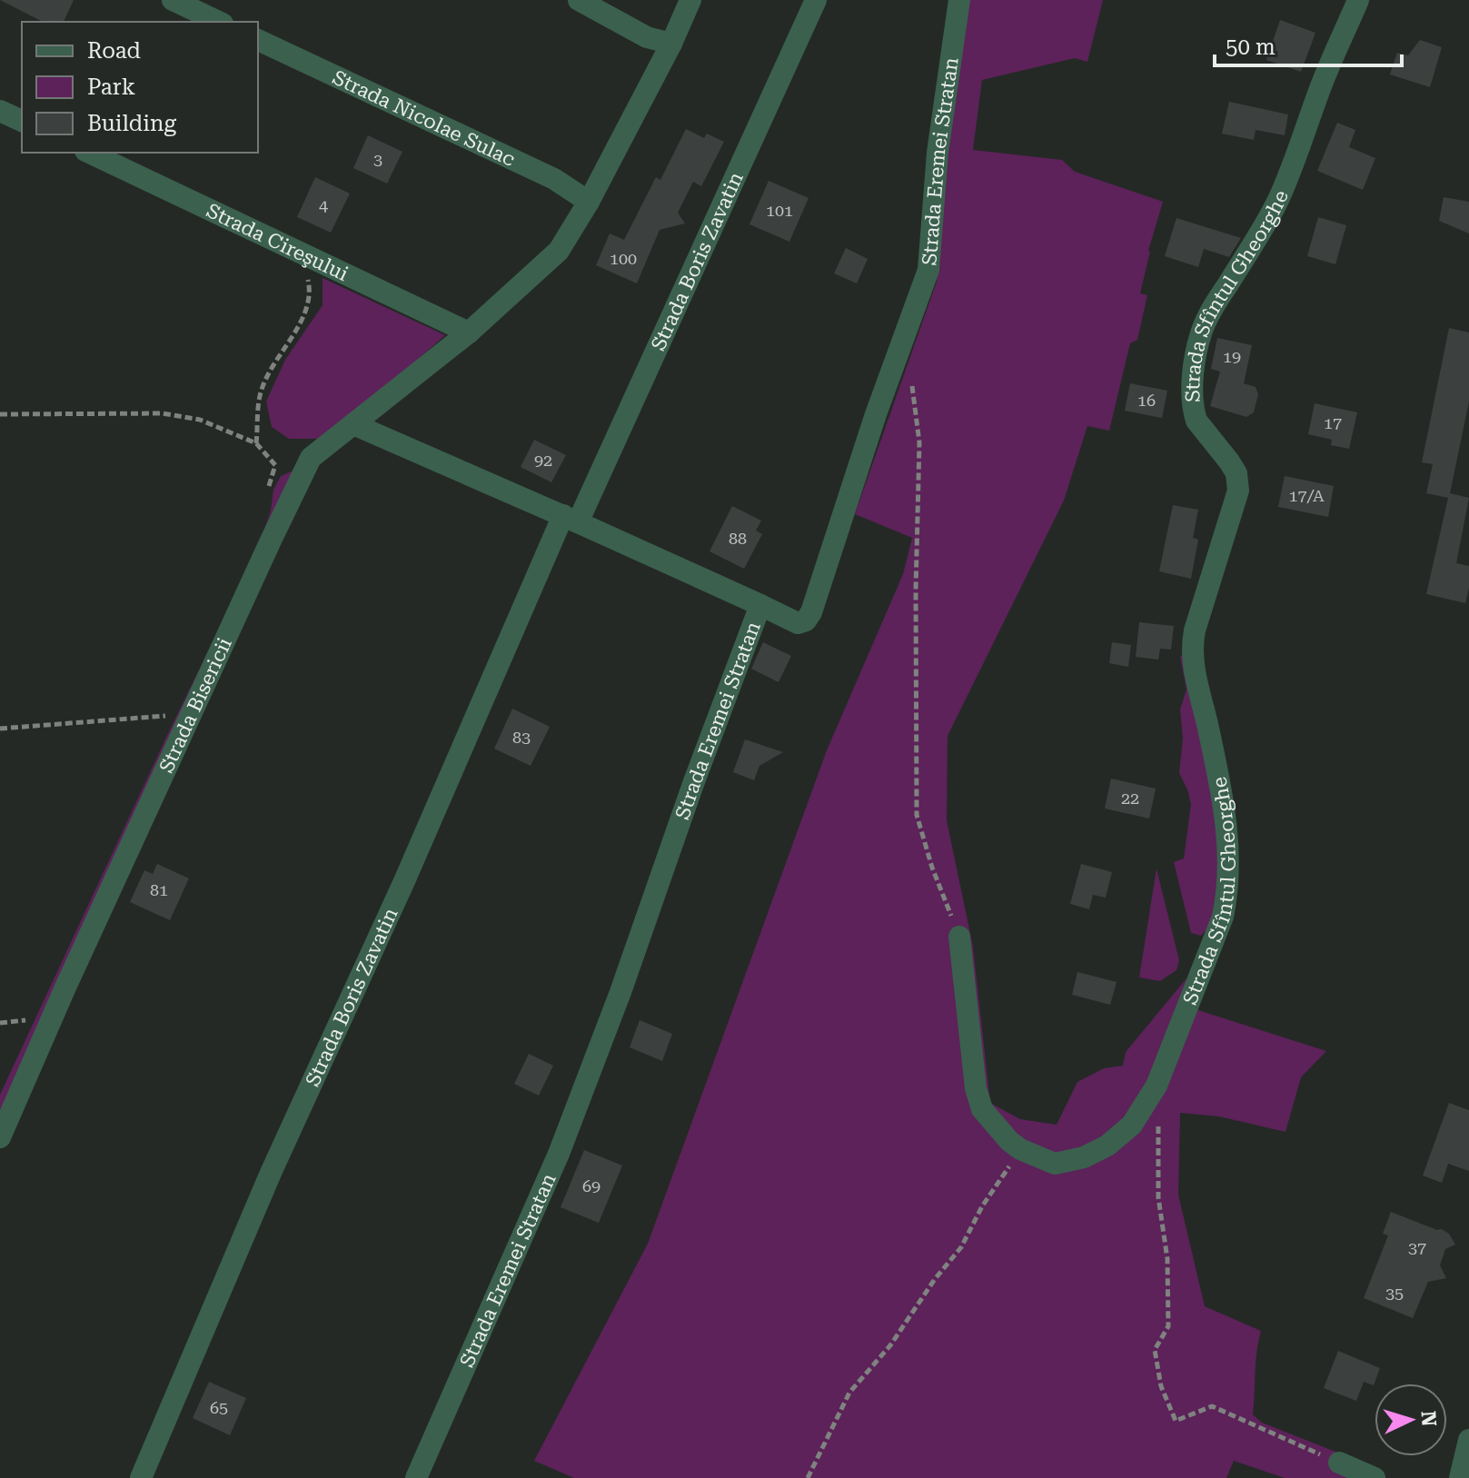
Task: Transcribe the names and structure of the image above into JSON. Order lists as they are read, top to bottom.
{
  "streets": {
    "street": [
      "Strada Nicolae Sulac",
      "Strada Eremei Stratan",
      "Strada Cireşului",
      "Strada Boris Zavatin",
      "Strada Sfîntul Gheorghe",
      "Strada Bisericii"
    ]
  },
  "crossings": [
    ["Strada Nicolae Sulac", "Strada Bisericii"],
    ["Strada Cireşului", "Strada Bisericii"]
  ],
  "house_numbers": [
    "3",
    "4",
    "101",
    "100",
    "19",
    "16",
    "17",
    "92",
    "17/A",
    "88",
    "83",
    "22",
    "81",
    "69",
    "37",
    "35",
    "65"
  ],
  "legend": ["Road", "Park", "Building"],
  "scale_bar": "50 m",
  "north": "right"
}
